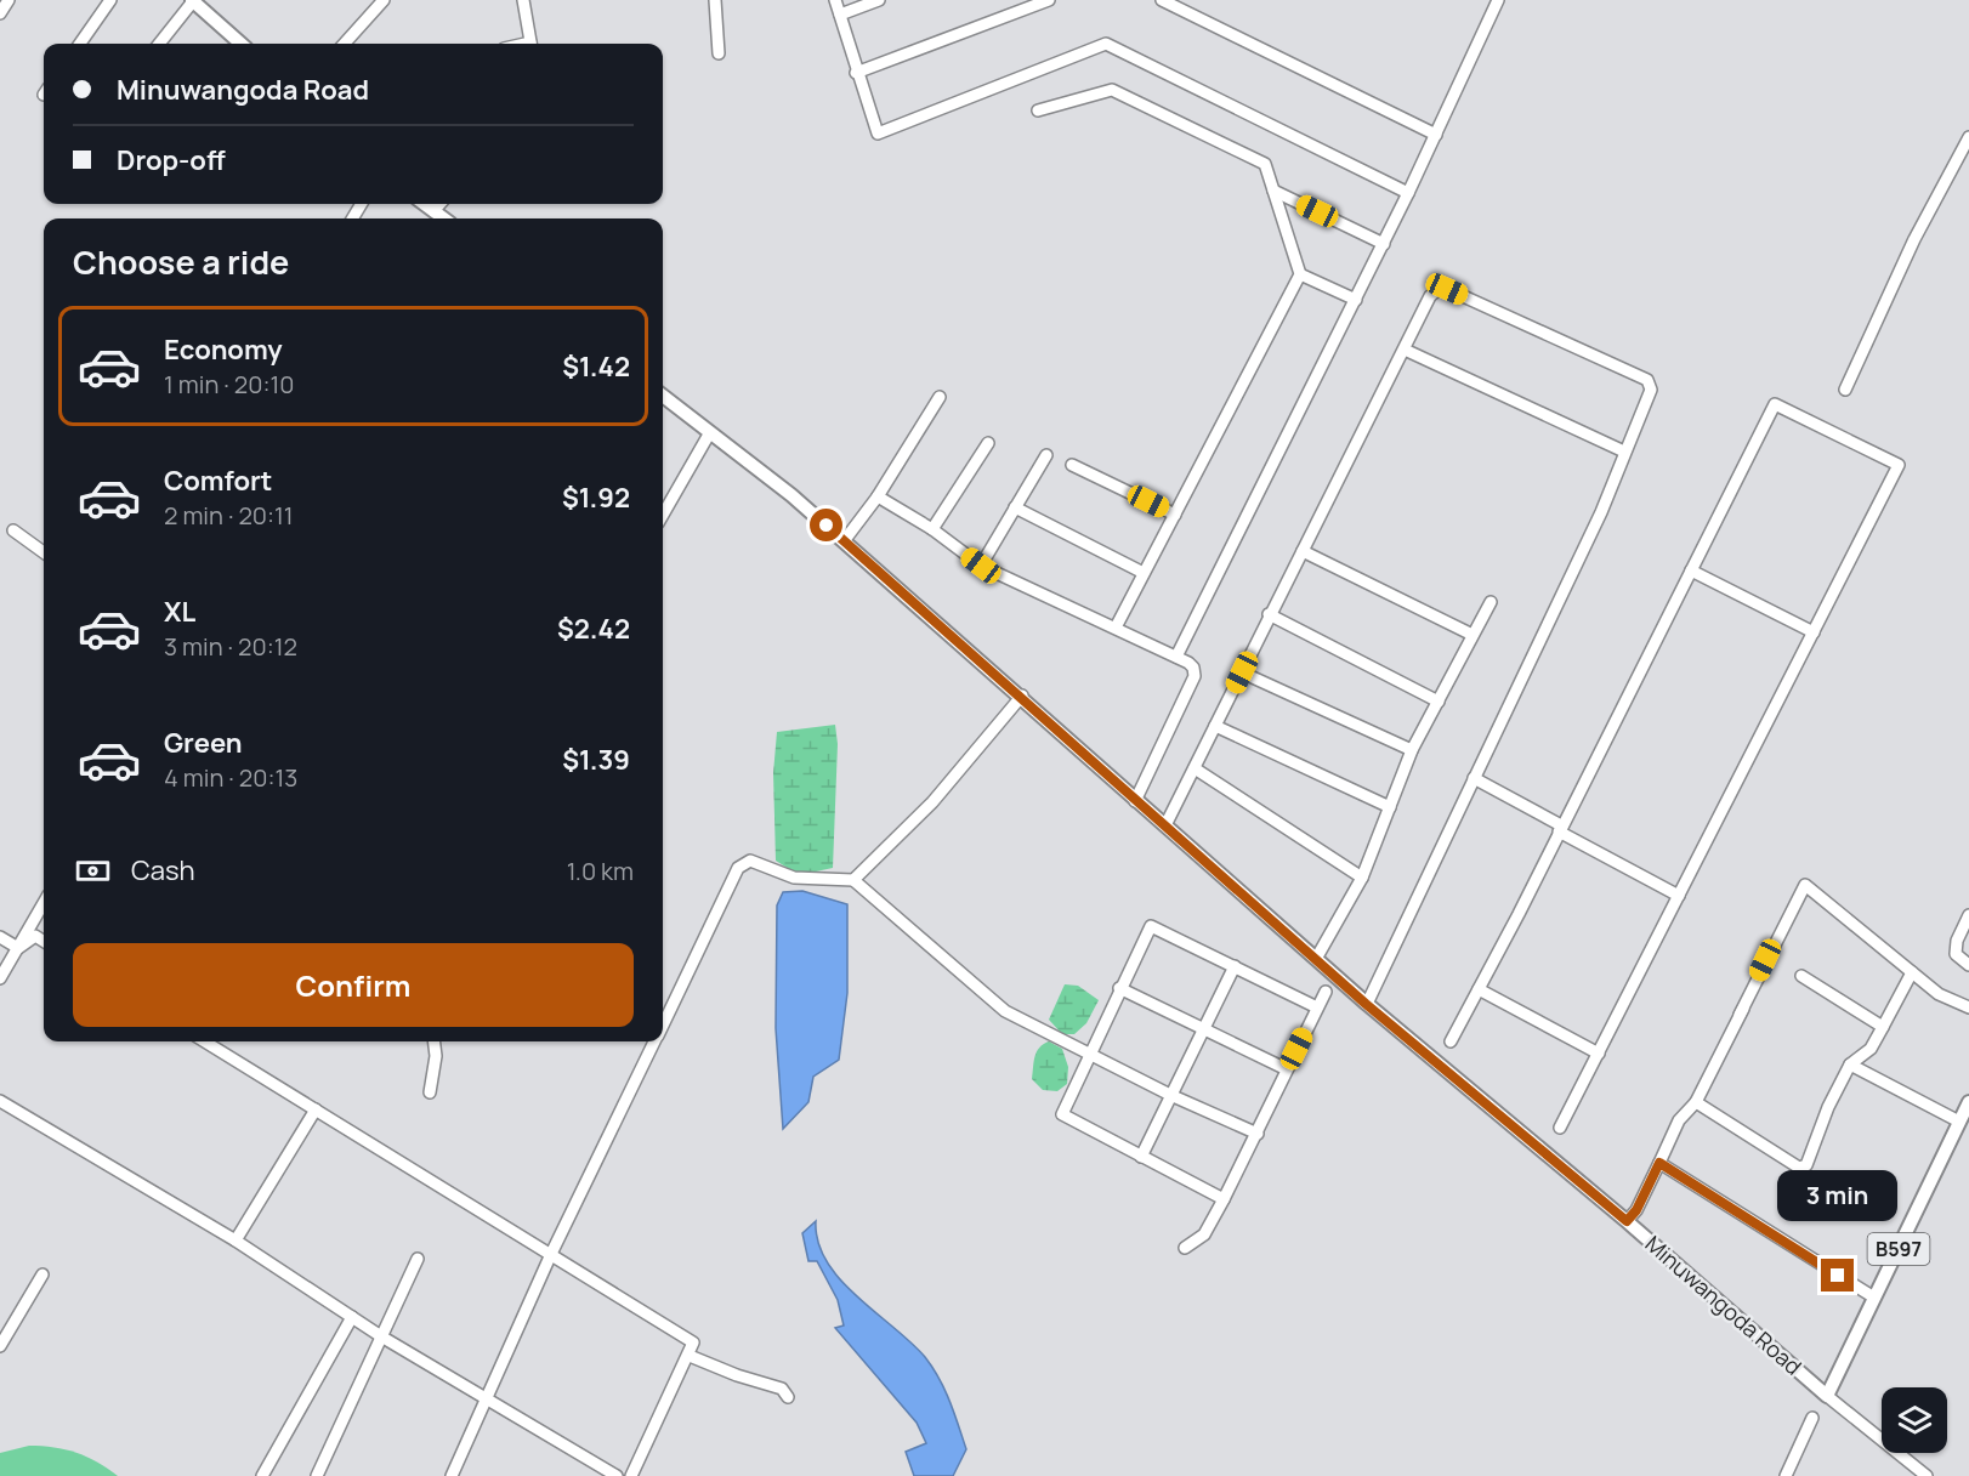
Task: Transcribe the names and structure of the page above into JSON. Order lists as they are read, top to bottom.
{
  "streets": {
    "main road": ["B597", "Minuwangoda Road"]
  },
  "crossings": [
    ["B597", "Minuwangoda Road"]
  ],
  "page": {
    "banner": ["Minuwangoda Road", "Drop-off"],
    "heading": "Choose a ride",
    "list": [
      {
        "name": "Economy",
        "note": "1 min · 20:10",
        "value": "$1.42"
      },
      {
        "name": "Comfort",
        "note": "2 min · 20:11",
        "value": "$1.92"
      },
      {
        "name": "XL",
        "note": "3 min · 20:12",
        "value": "$2.42"
      },
      {
        "name": "Green",
        "note": "4 min · 20:13",
        "value": "$1.39"
      }
    ],
    "pay": ["Cash", "1.0 km"],
    "buttons": "Confirm",
    "bubble": "3 min"
  }
}
